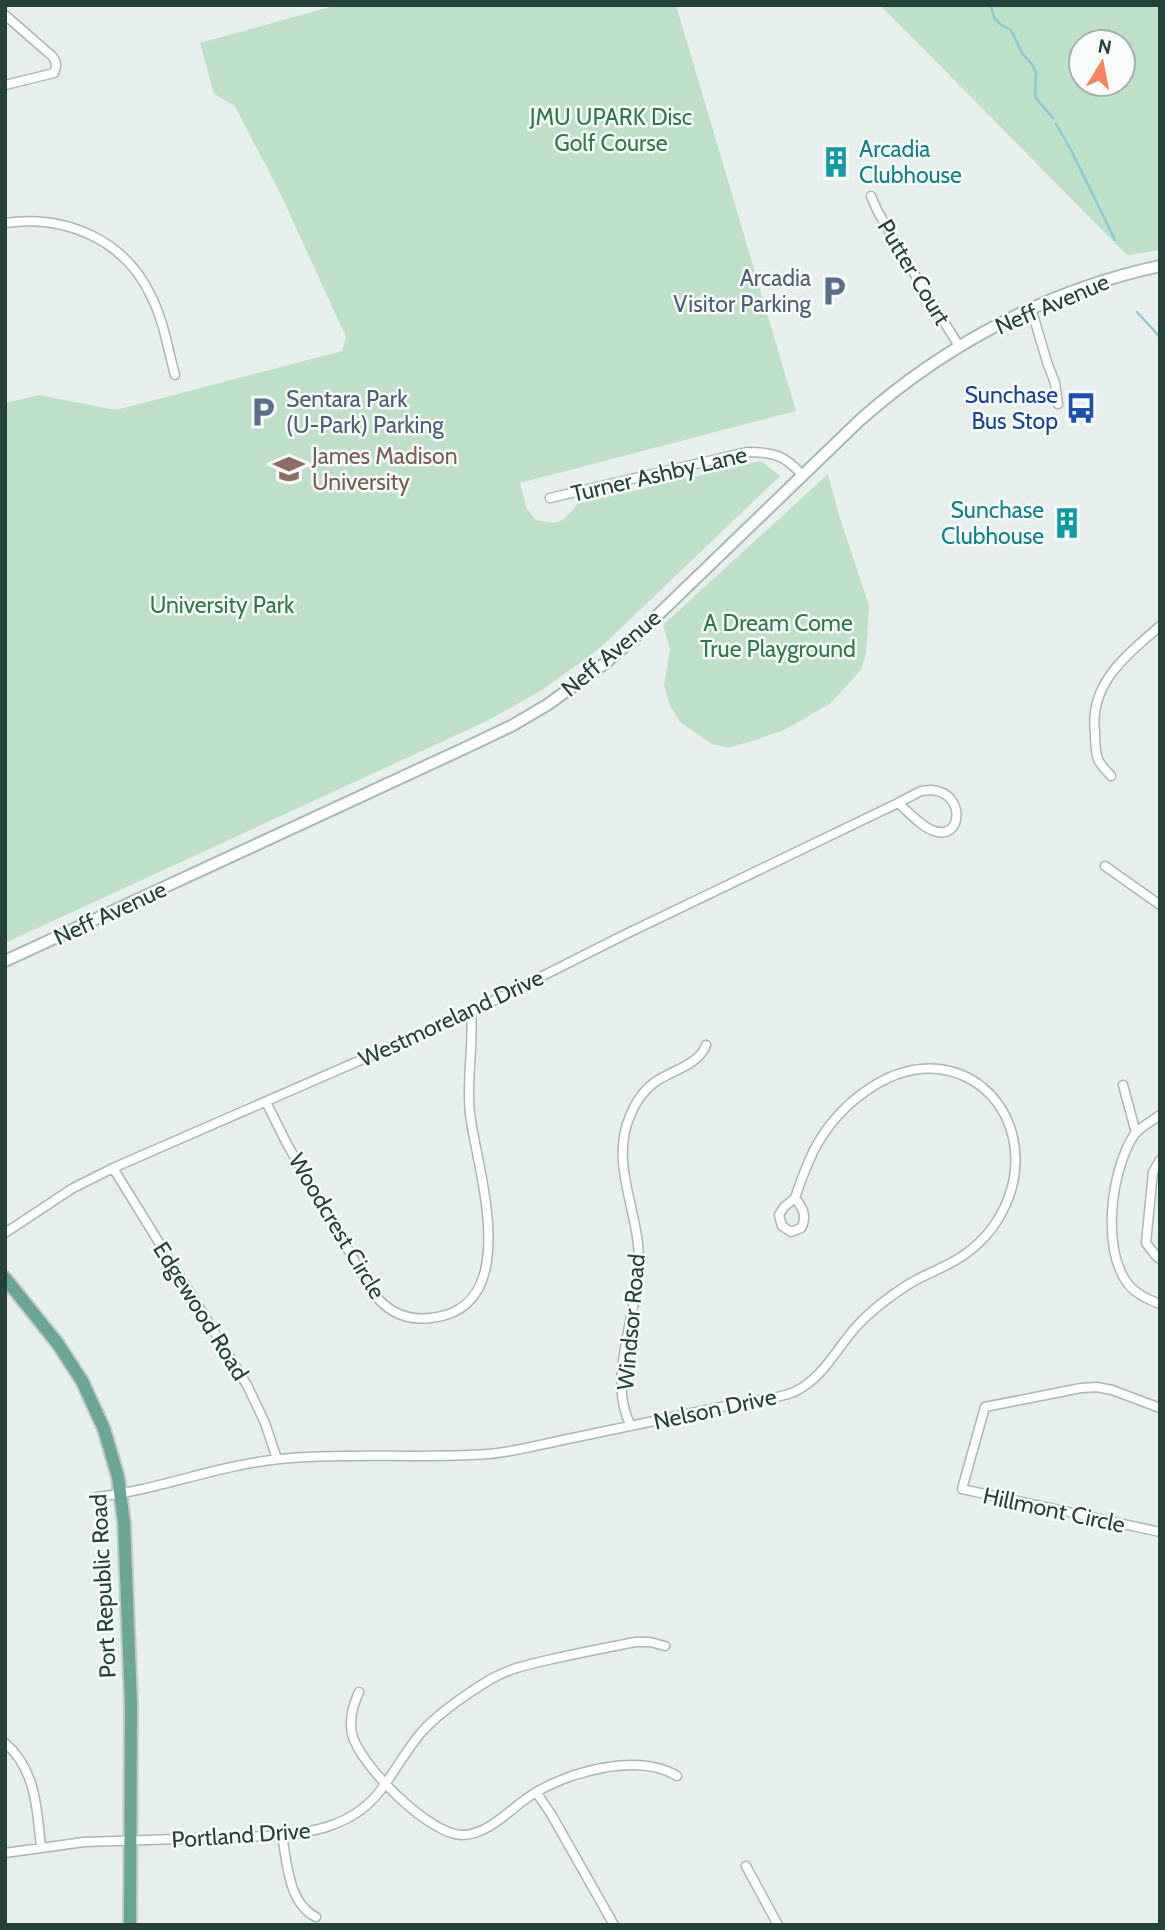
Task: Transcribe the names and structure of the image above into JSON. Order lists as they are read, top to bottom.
{
  "streets": {
    "main road": ["Neff Avenue", "Port Republic Road"],
    "street": [
      "Putter Court",
      "Turner Ashby Lane",
      "Westmoreland Drive",
      "Woodcrest Circle",
      "Edgewood Road",
      "Windsor Road",
      "Nelson Drive",
      "Hillmont Circle",
      "Portland Drive"
    ]
  },
  "crossings": [
    ["Putter Court", "Neff Avenue"],
    ["Neff Avenue", "Turner Ashby Lane"],
    ["Westmoreland Drive", "Woodcrest Circle"],
    ["Westmoreland Drive", "Edgewood Road"],
    ["Edgewood Road", "Nelson Drive"],
    ["Windsor Road", "Nelson Drive"],
    ["Nelson Drive", "Port Republic Road"],
    ["Port Republic Road", "Portland Drive"]
  ],
  "parks": ["JMU UPARK Disc Golf Course", "University Park", "A Dream Come True Playground"],
  "places": {
    "building": ["Arcadia Clubhouse", "Sunchase Clubhouse"],
    "parking": ["Arcadia Visitor Parking", "Sentara Park (U-Park) Parking"],
    "bus stop": ["Sunchase Bus Stop"],
    "school or university": ["James Madison University"]
  },
  "north": "top"
}
